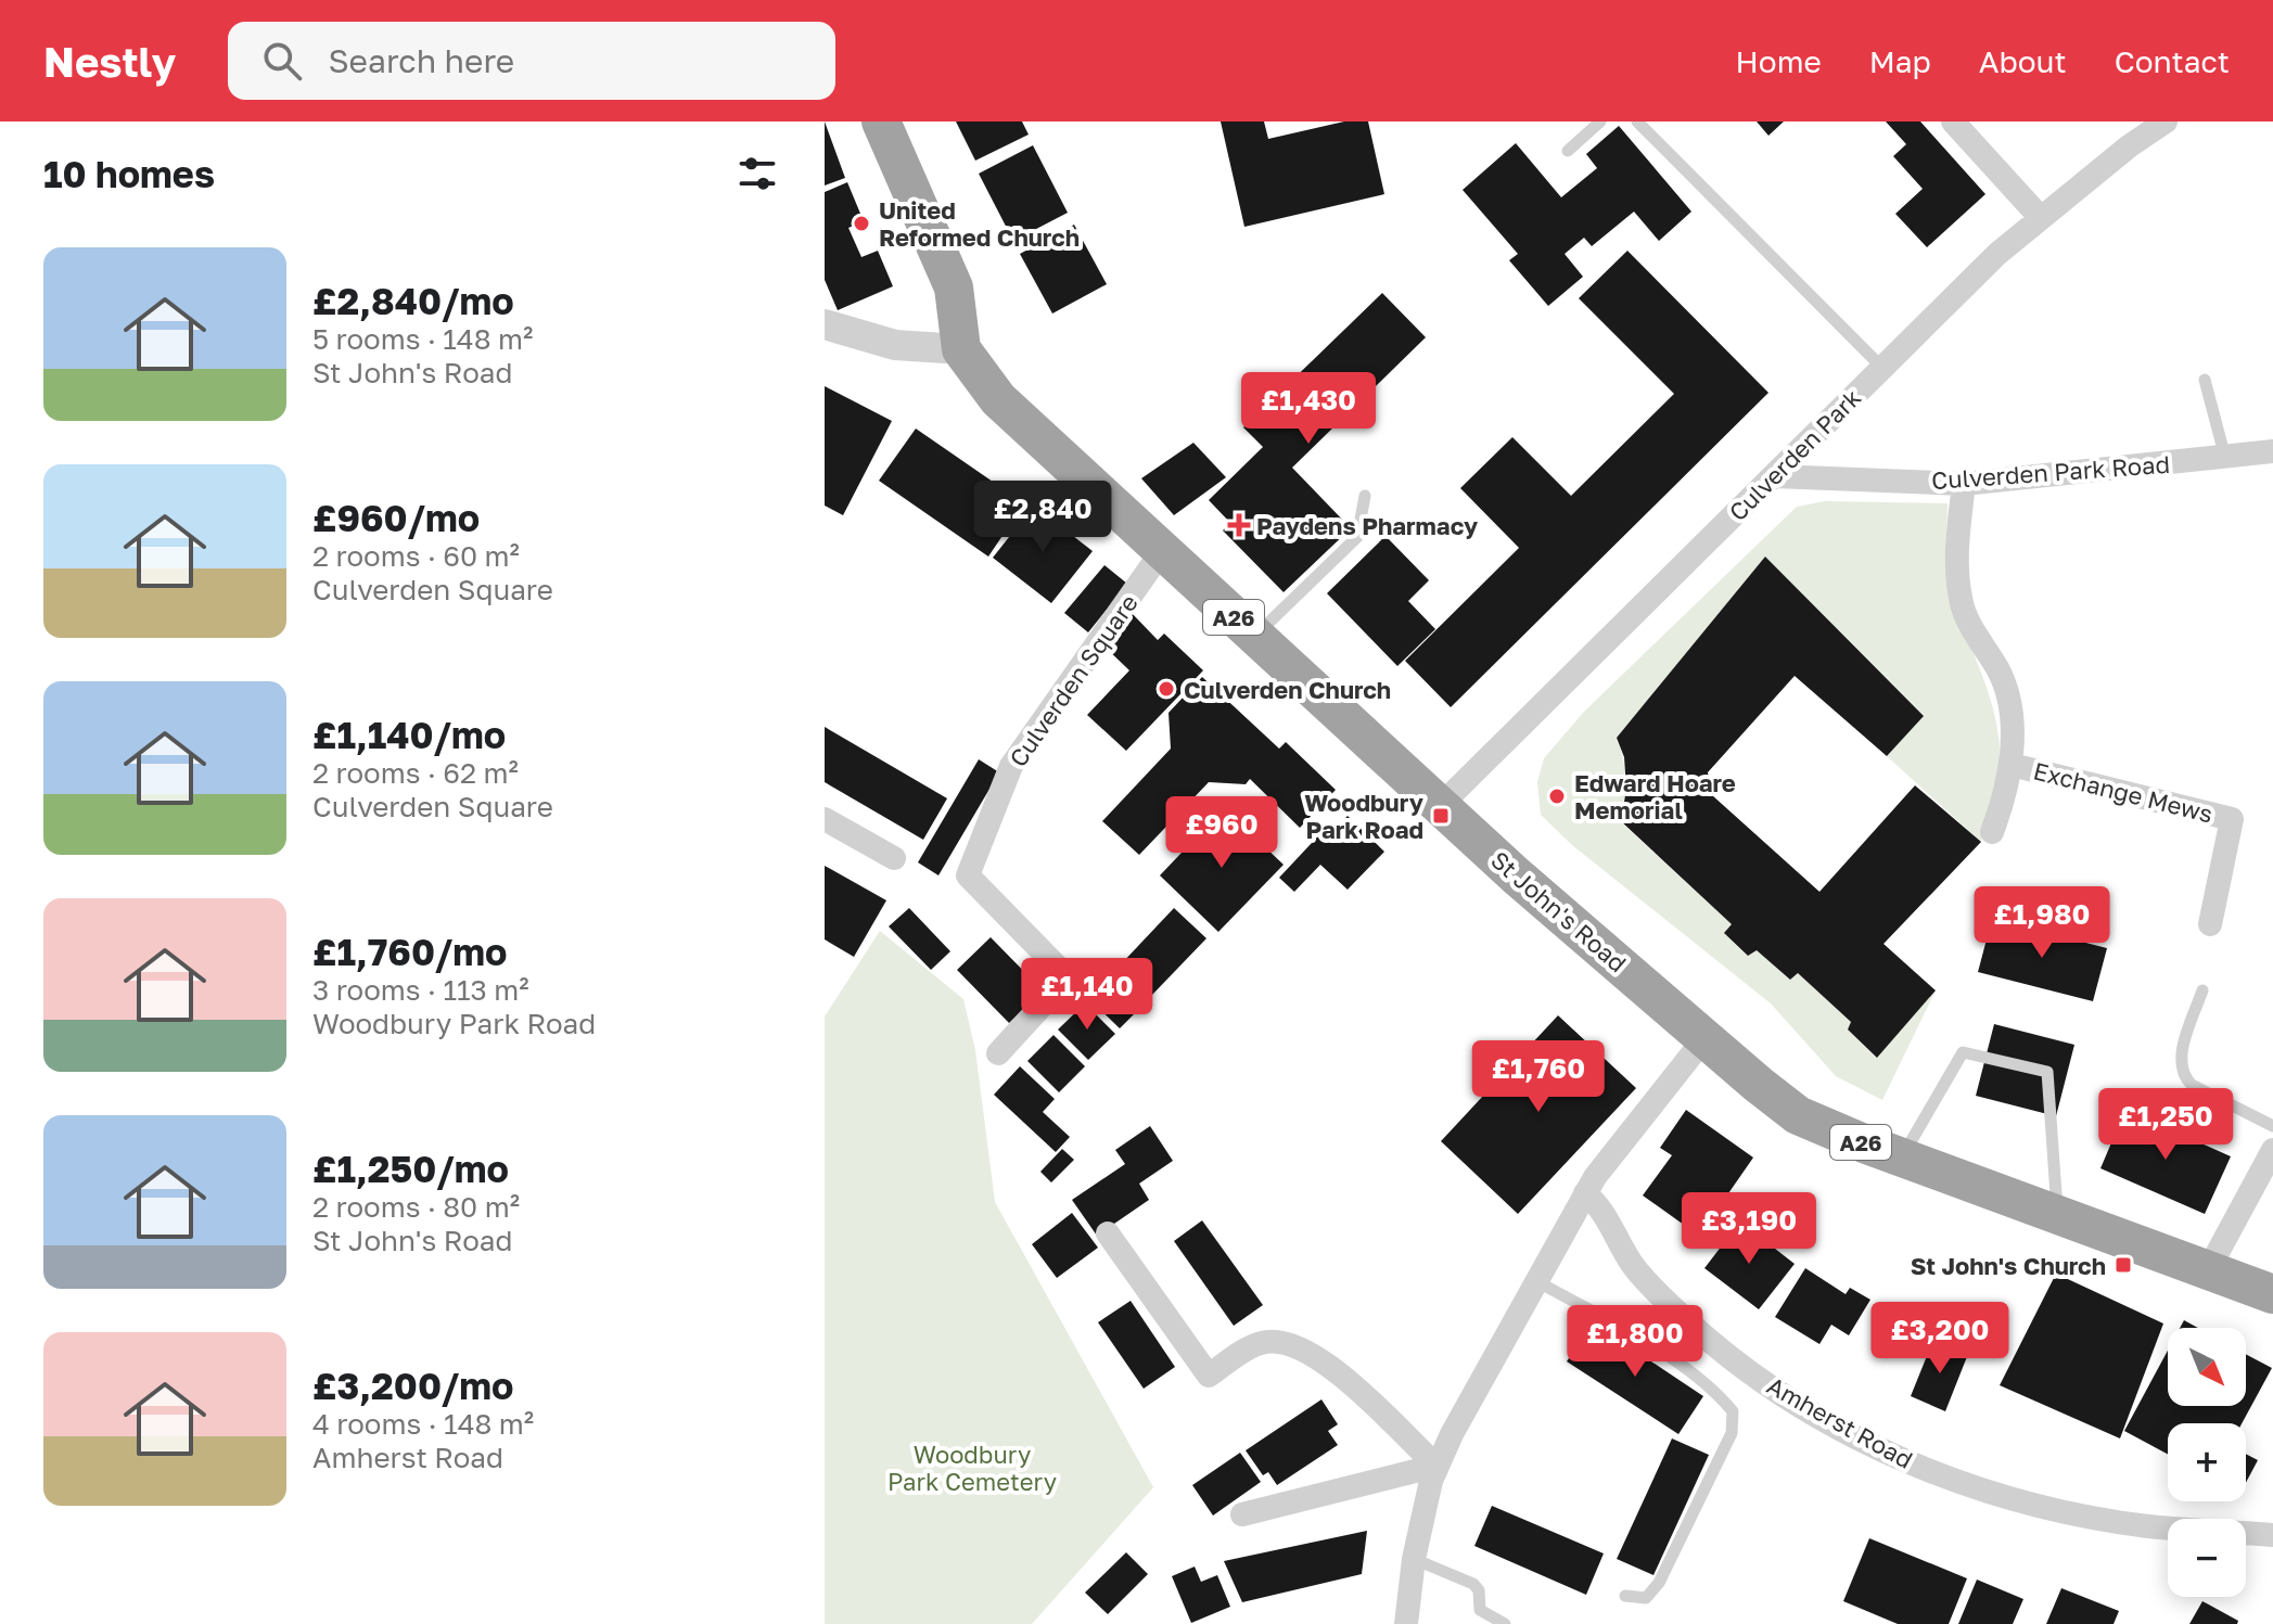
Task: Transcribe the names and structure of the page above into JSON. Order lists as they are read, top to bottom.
{
  "streets": {
    "highway": ["A26", "St John's Road"],
    "street": [
      "Culverden Park",
      "Culverden Park Road",
      "Culverden Square",
      "Exchange Mews",
      "Amherst Road"
    ]
  },
  "crossings": [
    ["Culverden Park", "Culverden Park Road"],
    ["Culverden Park", "St John's Road"],
    ["Culverden Park Road", "Exchange Mews"],
    ["A26", "St John's Road"],
    ["Culverden Square", "St John's Road"]
  ],
  "parks": ["Woodbury Park Cemetery"],
  "places": {
    "other": ["United Reformed Church", "Culverden Church", "Edward Hoare Memorial"],
    "health": ["Paydens Pharmacy"],
    "transit": ["Woodbury Park Road", "St John's Church"]
  },
  "north": "bottom right",
  "page": {
    "header": "Nestly",
    "search": "Search here",
    "nav": [
      "Home",
      "Map",
      "About",
      "Contact"
    ],
    "heading": "10 homes",
    "list": [
      {
        "name": "£2,840/mo",
        "note": "5 rooms · 148 m² · St John's Road"
      },
      {
        "name": "£960/mo",
        "note": "2 rooms · 60 m² · Culverden Square"
      },
      {
        "name": "£1,140/mo",
        "note": "2 rooms · 62 m² · Culverden Square"
      },
      {
        "name": "£1,760/mo",
        "note": "3 rooms · 113 m² · Woodbury Park Road"
      },
      {
        "name": "£1,250/mo",
        "note": "2 rooms · 80 m² · St John's Road"
      },
      {
        "name": "£3,200/mo",
        "note": "4 rooms · 148 m² · Amherst Road"
      }
    ],
    "price": [
      "£1,430",
      "£2,840",
      "£960",
      "£1,980",
      "£1,140",
      "£1,760",
      "£1,250",
      "£3,190",
      "£3,200",
      "£1,800"
    ],
    "map_buttons": ["+", "−"]
  }
}
